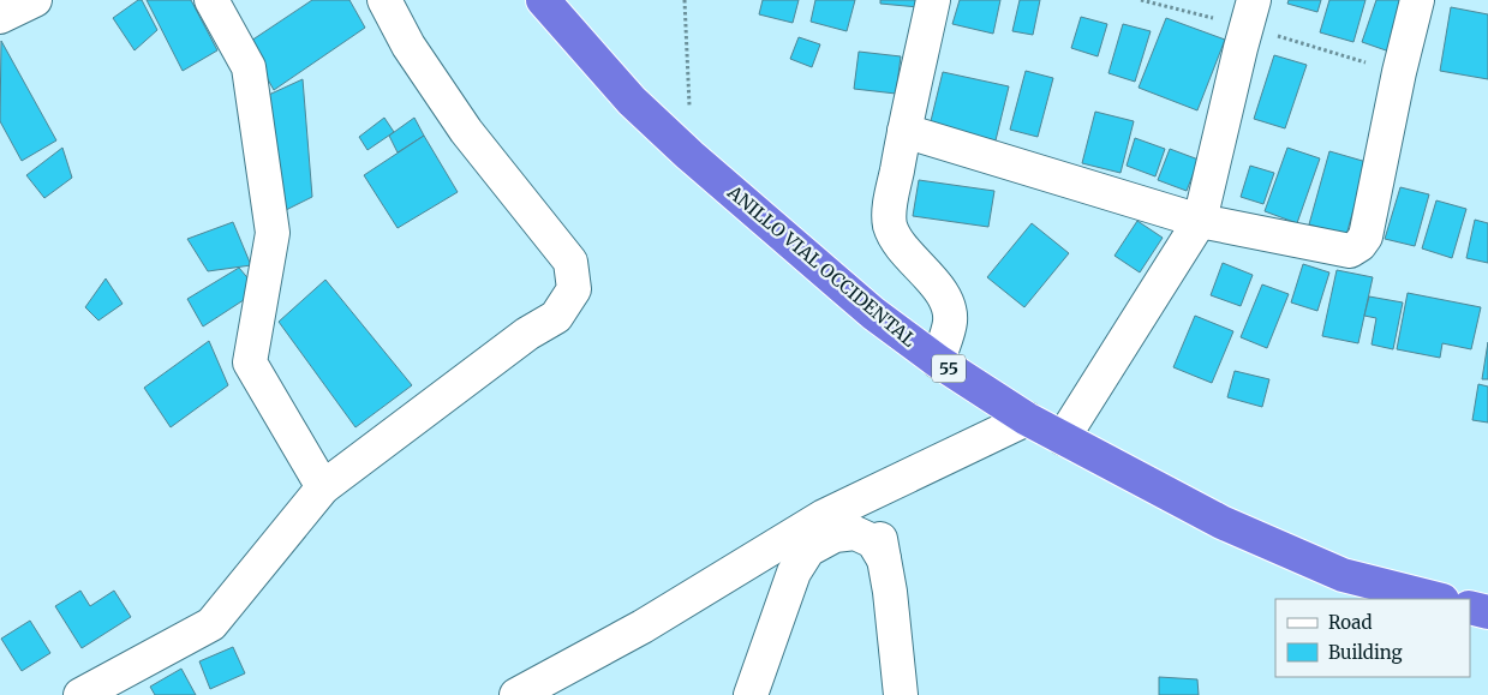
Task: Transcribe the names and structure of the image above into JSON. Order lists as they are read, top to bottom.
{
  "streets": {
    "highway": ["ANILLO VIAL OCCIDENTAL", "55"]
  },
  "legend": ["Road", "Building"]
}
